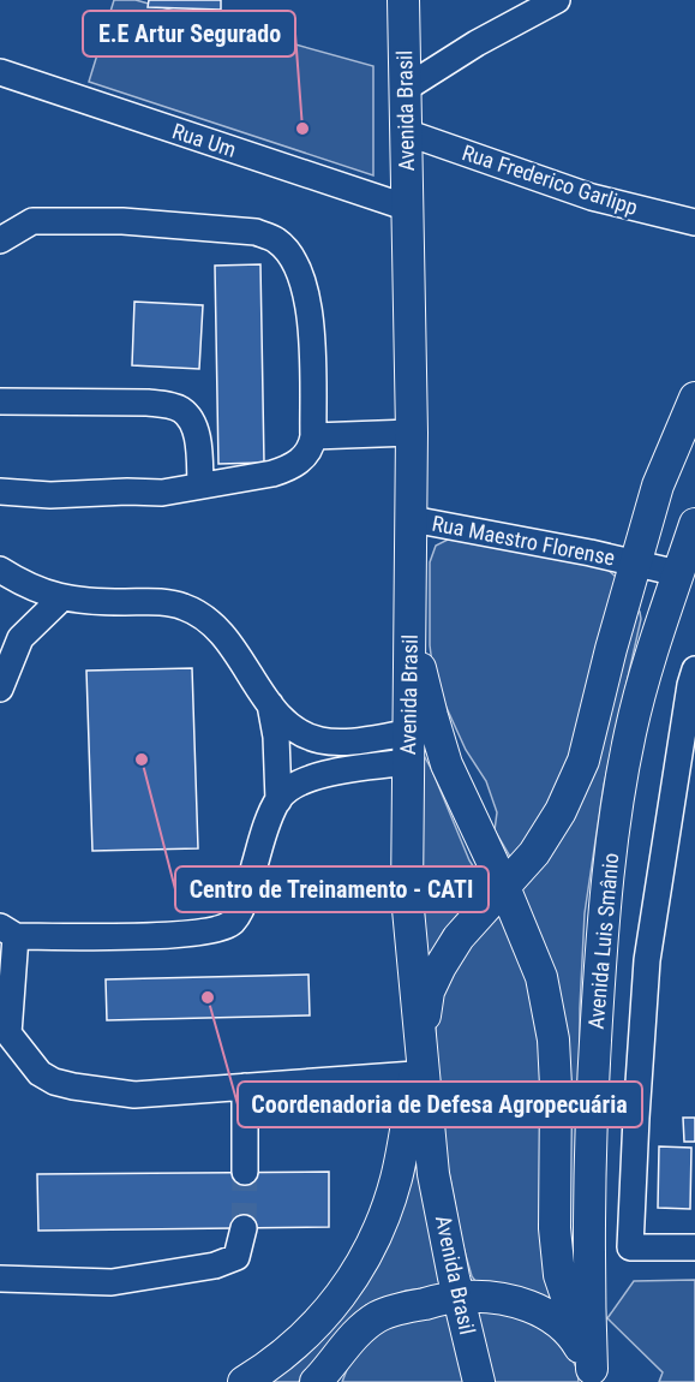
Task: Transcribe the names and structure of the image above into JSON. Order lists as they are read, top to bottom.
{
  "streets": {
    "main road": ["Avenida Brasil", "Avenida Luis Smânio"],
    "street": ["Rua Um", "Rua Frederico Garlipp", "Rua Maestro Florense"]
  },
  "crossings": [
    ["Avenida Brasil", "Rua Um"],
    ["Avenida Brasil", "Rua Frederico Garlipp"],
    ["Avenida Brasil", "Rua Maestro Florense"],
    ["Rua Maestro Florense", "Avenida Luis Smânio"]
  ],
  "places": ["E.E Artur Segurado", "Centro de Treinamento - CATI", "Coordenadoria de Defesa Agropecuária"]
}
